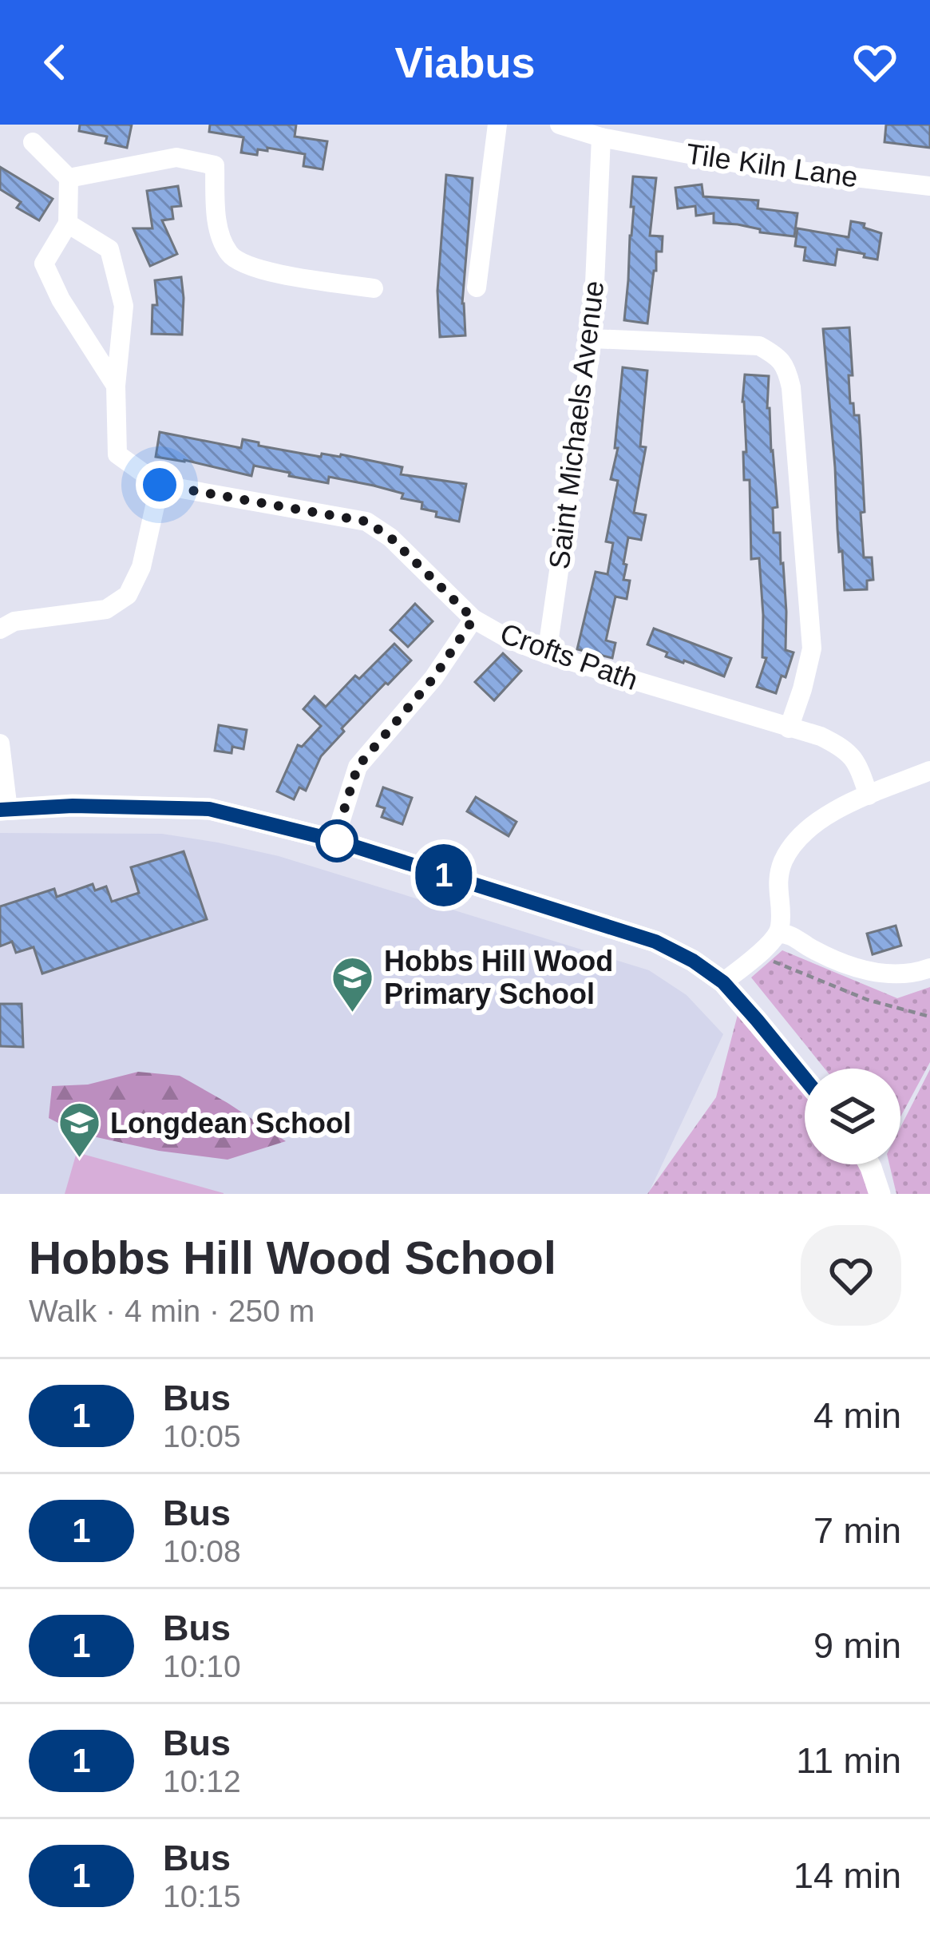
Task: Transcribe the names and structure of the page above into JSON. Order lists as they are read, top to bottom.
{
  "streets": {
    "street": ["Tile Kiln Lane", "Saint Michaels Avenue", "Crofts Path"]
  },
  "crossings": [
    ["Tile Kiln Lane", "Saint Michaels Avenue"],
    ["Saint Michaels Avenue", "Crofts Path"]
  ],
  "places": {
    "school or university": ["Hobbs Hill Wood Primary School", "Longdean School"]
  },
  "lines": ["bus line 1"],
  "page": {
    "header": "Viabus",
    "on_map": "1",
    "heading": ["Hobbs Hill Wood School", "Walk · 4 min · 250 m"],
    "list": [
      {
        "mark": "1",
        "name": "Bus",
        "note": "10:05",
        "value": "4 min"
      },
      {
        "mark": "1",
        "name": "Bus",
        "note": "10:08",
        "value": "7 min"
      },
      {
        "mark": "1",
        "name": "Bus",
        "note": "10:10",
        "value": "9 min"
      },
      {
        "mark": "1",
        "name": "Bus",
        "note": "10:12",
        "value": "11 min"
      },
      {
        "mark": "1",
        "name": "Bus",
        "note": "10:15",
        "value": "14 min"
      }
    ]
  }
}
